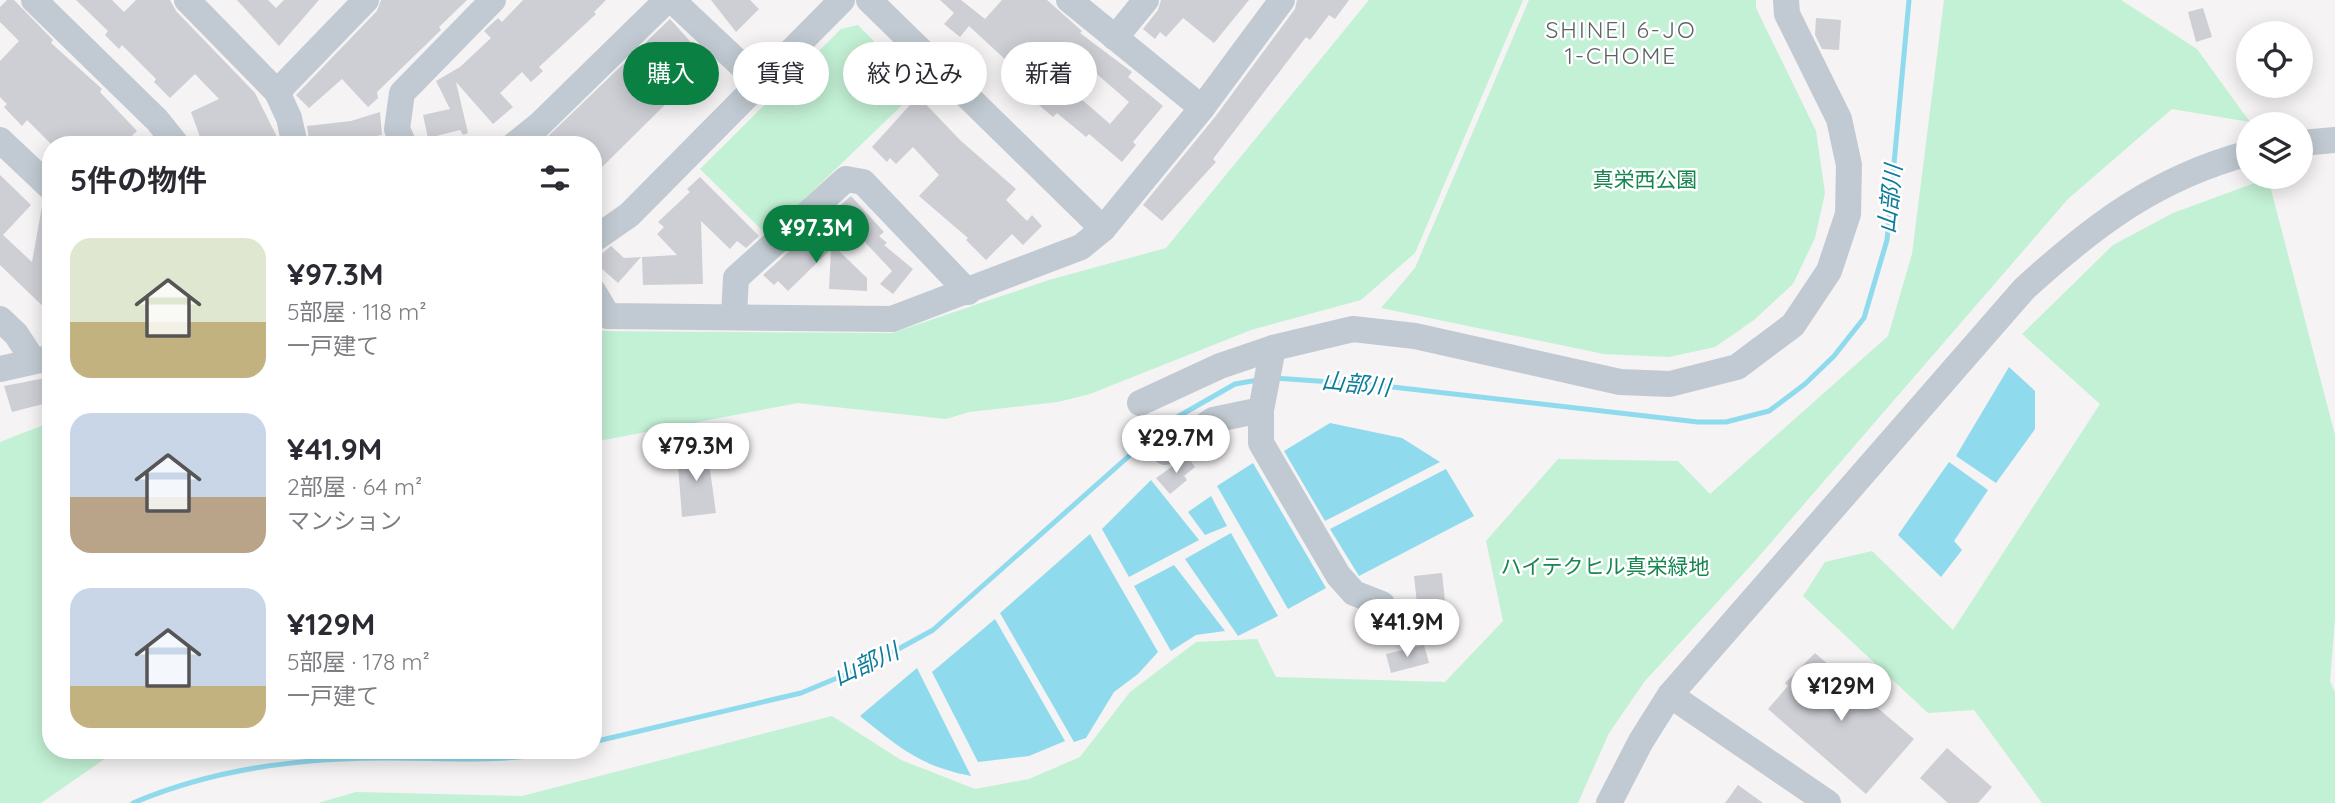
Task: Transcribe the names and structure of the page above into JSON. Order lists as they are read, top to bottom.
{
  "districts": ["SHINEI 6-JO 1-CHOME"],
  "water": ["山部川"],
  "parks": ["真栄西公園", "ハイテクヒル真栄緑地"],
  "page": {
    "chip": [
      "購入",
      "賃貸",
      "絞り込み",
      "新着"
    ],
    "heading": "5件の物件",
    "price": [
      "¥97.3M",
      "¥29.7M",
      "¥79.3M",
      "¥41.9M",
      "¥129M"
    ],
    "list": [
      {
        "name": "¥97.3M",
        "note": "5部屋 · 118 m² · 一戸建て"
      },
      {
        "name": "¥41.9M",
        "note": "2部屋 · 64 m² · マンション"
      },
      {
        "name": "¥129M",
        "note": "5部屋 · 178 m² · 一戸建て"
      }
    ]
  }
}
